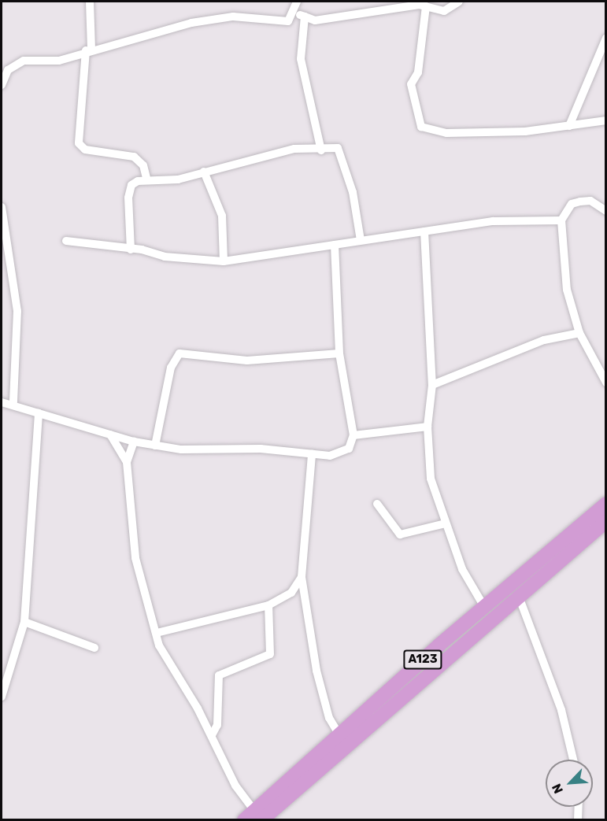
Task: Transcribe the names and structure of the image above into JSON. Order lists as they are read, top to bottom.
{
  "streets": {
    "highway": ["A123"]
  },
  "north": "bottom left"
}
